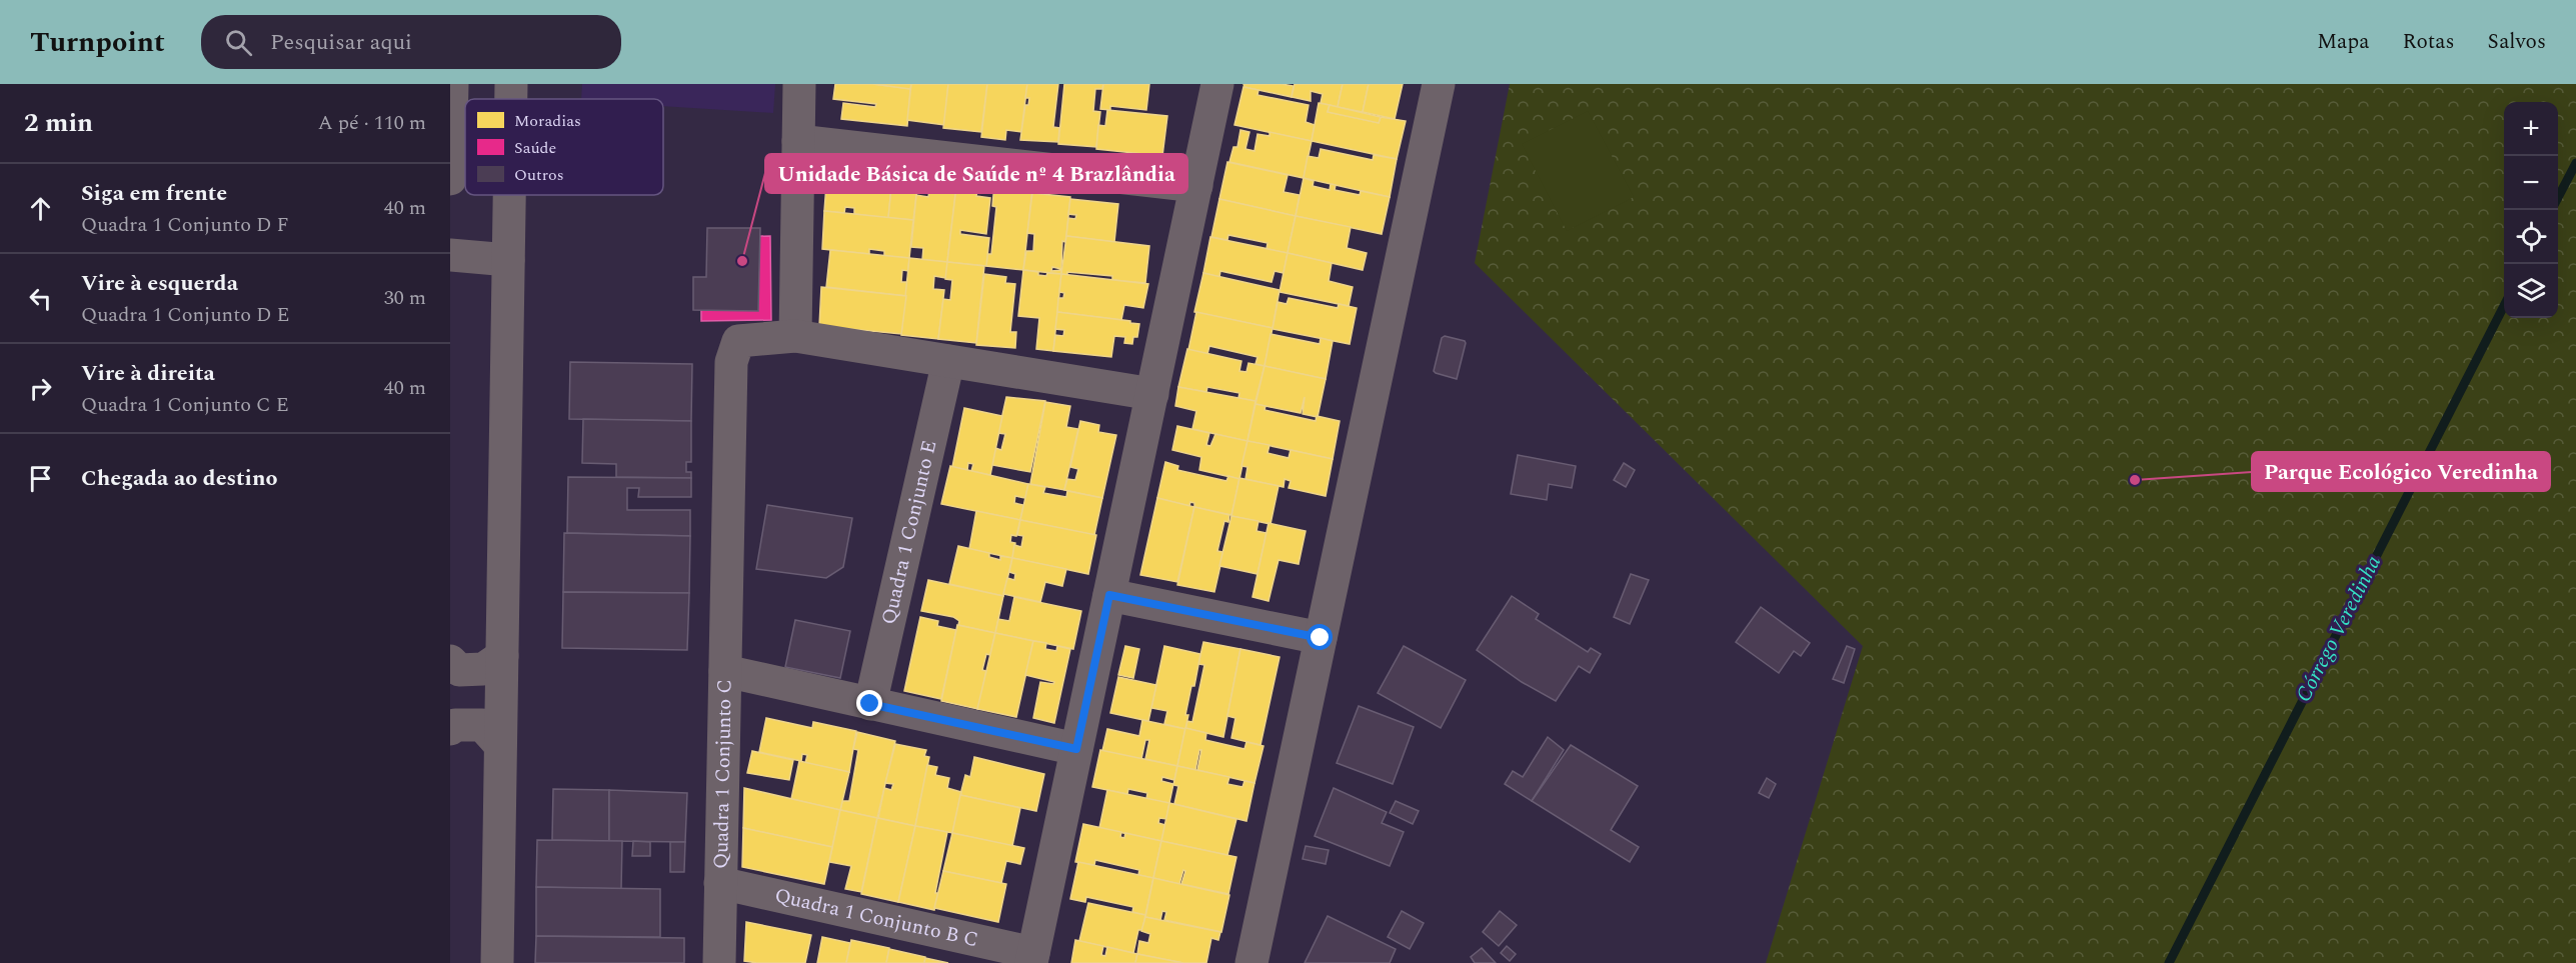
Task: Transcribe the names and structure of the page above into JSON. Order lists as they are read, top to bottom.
{
  "streets": {
    "street": ["Quadra 1 Conjunto E", "Quadra 1 Conjunto C", "Quadra 1 Conjunto B C"]
  },
  "crossings": [
    ["Quadra 1 Conjunto E", "Quadra 1 Conjunto C"],
    ["Quadra 1 Conjunto C", "Quadra 1 Conjunto B C"]
  ],
  "water": ["Córrego Veredinha"],
  "places": ["Unidade Básica de Saúde nº 4 Brazlândia", "Parque Ecológico Veredinha"],
  "legend": ["Moradias", "Saúde", "Outros"],
  "page": {
    "header": "Turnpoint",
    "search": "Pesquisar aqui",
    "nav": ["Mapa", "Rotas", "Salvos"],
    "heading": ["2 min", "A pé · 110 m"],
    "map_buttons": ["+", "−"],
    "list": [
      ["Siga em frente", "Quadra 1 Conjunto D F", "40 m"],
      ["Vire à esquerda", "Quadra 1 Conjunto D E", "30 m"],
      ["Vire à direita", "Quadra 1 Conjunto C E", "40 m"],
      "Chegada ao destino"
    ]
  }
}
